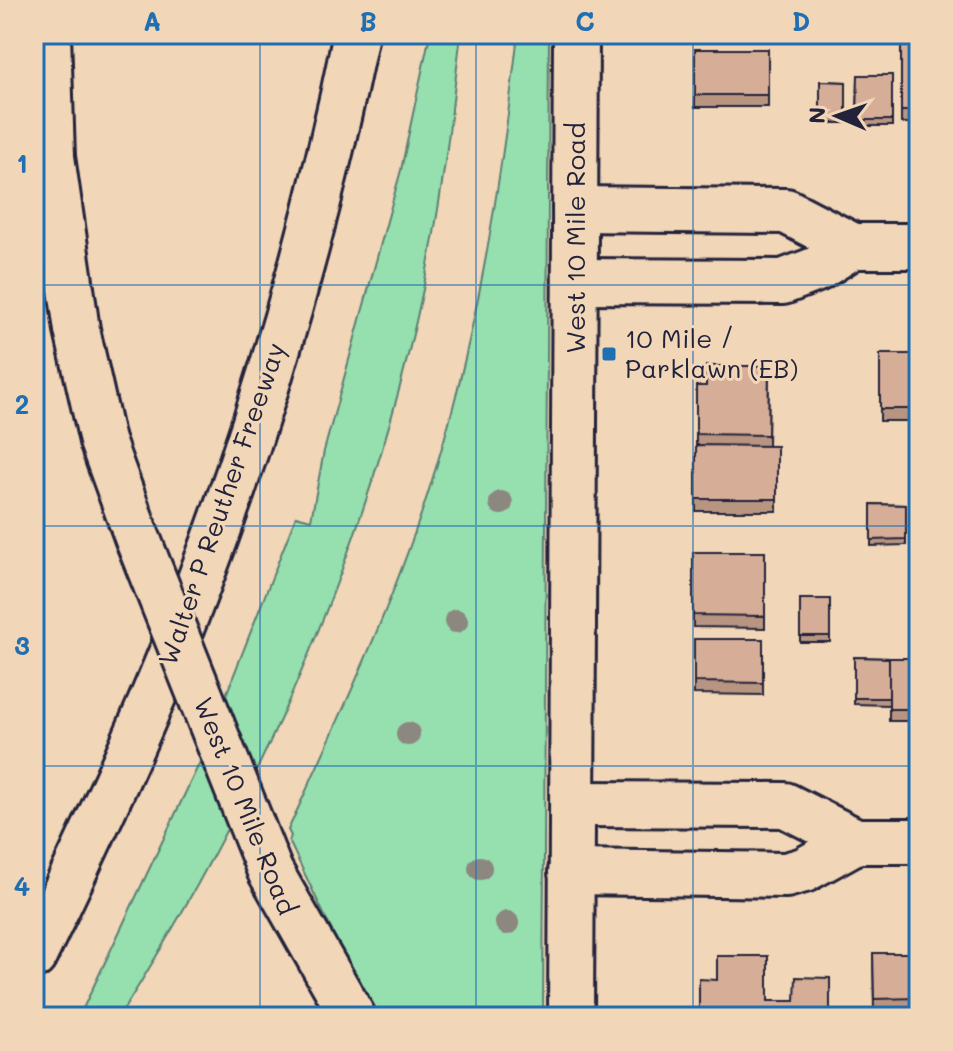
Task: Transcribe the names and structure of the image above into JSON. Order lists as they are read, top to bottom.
{
  "streets": {
    "main road": ["West 10 Mile Road", "Walter P Reuther Freeway"]
  },
  "places": {
    "transit": ["10 Mile / Parklawn (EB)"]
  },
  "north": "left",
  "grid": {
    "columns": [
      "A",
      "B",
      "C",
      "D"
    ],
    "rows": [
      "1",
      "2",
      "3",
      "4"
    ]
  }
}
